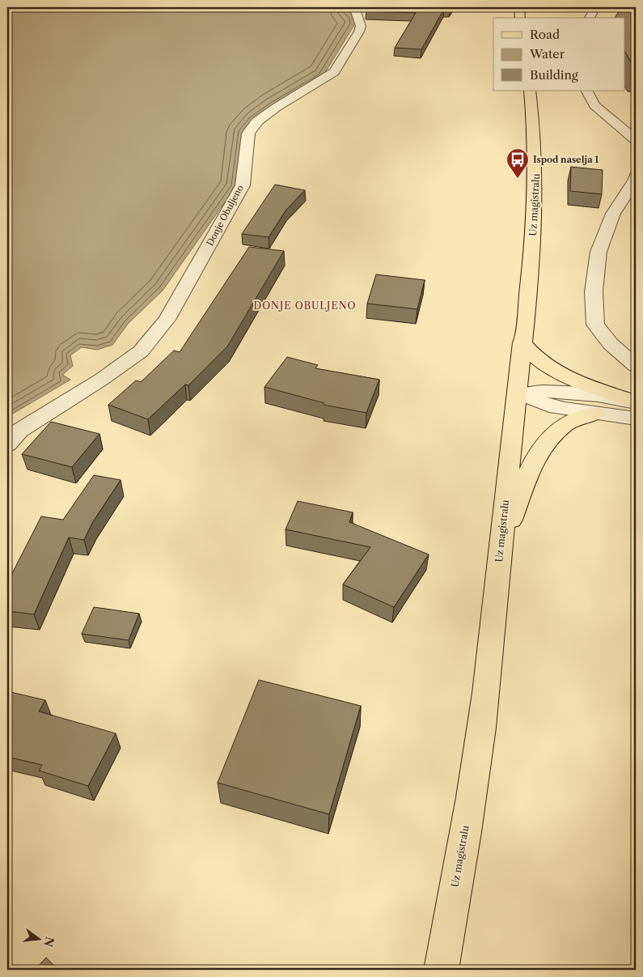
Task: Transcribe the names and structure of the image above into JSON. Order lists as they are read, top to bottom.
{
  "streets": {
    "main road": ["Uz magistralu"],
    "street": ["Donje Obuljeno"]
  },
  "districts": ["DONJE OBULJENO"],
  "places": {
    "bus stop": ["Ispod naselja 1"]
  },
  "legend": ["Road", "Water", "Building"],
  "north": "right"
}
